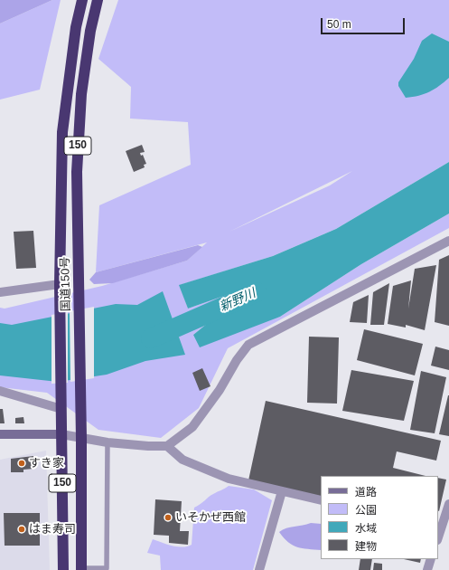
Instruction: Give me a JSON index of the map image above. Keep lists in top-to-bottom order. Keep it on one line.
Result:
{"streets":{"highway":["150","国道150号"]},"water":["新野川"],"places":["すき家","いそかぜ西館","はま寿司"],"legend":["道路","公園","水域","建物"],"scale_bar":"50 m"}
